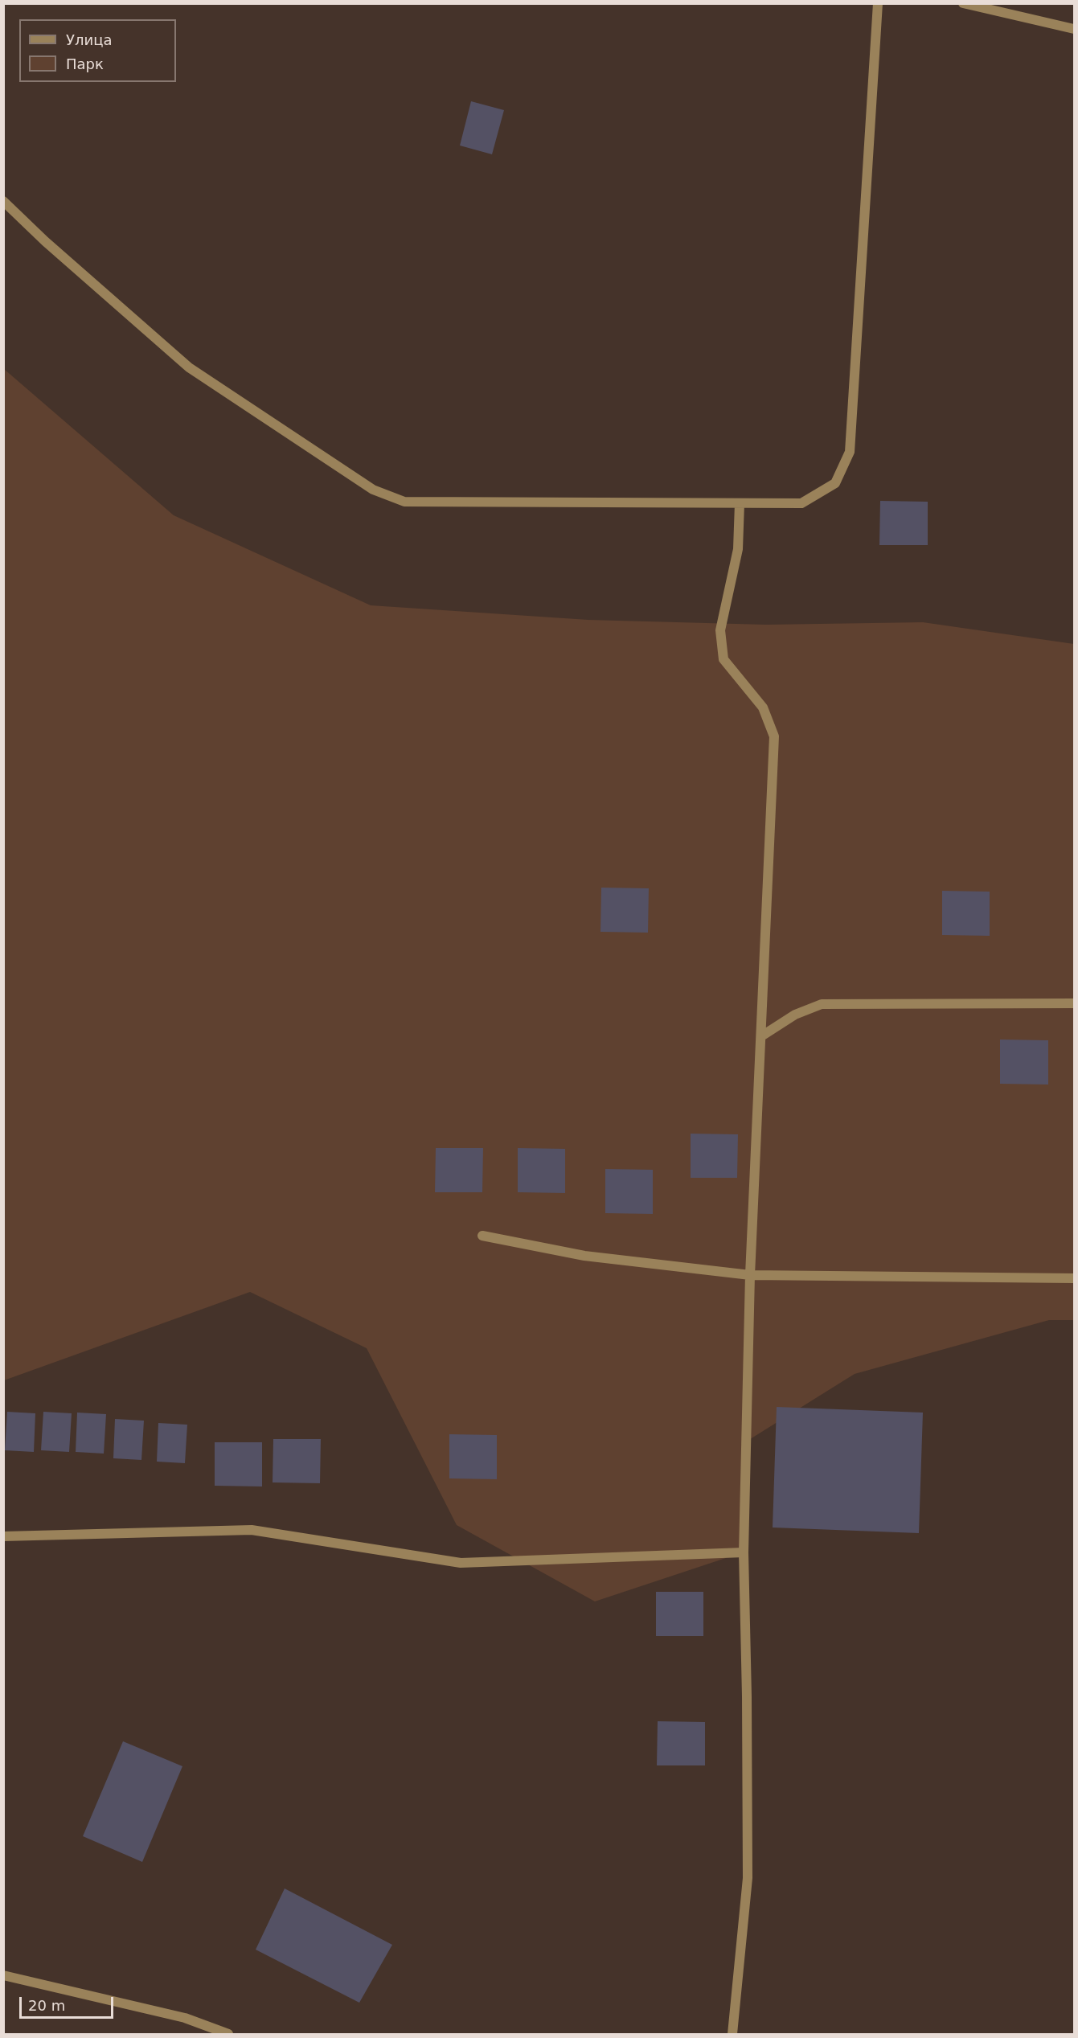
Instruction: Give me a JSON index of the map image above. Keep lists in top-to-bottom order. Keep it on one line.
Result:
{"legend":["Улица","Парк"],"scale_bar":"20 m"}
